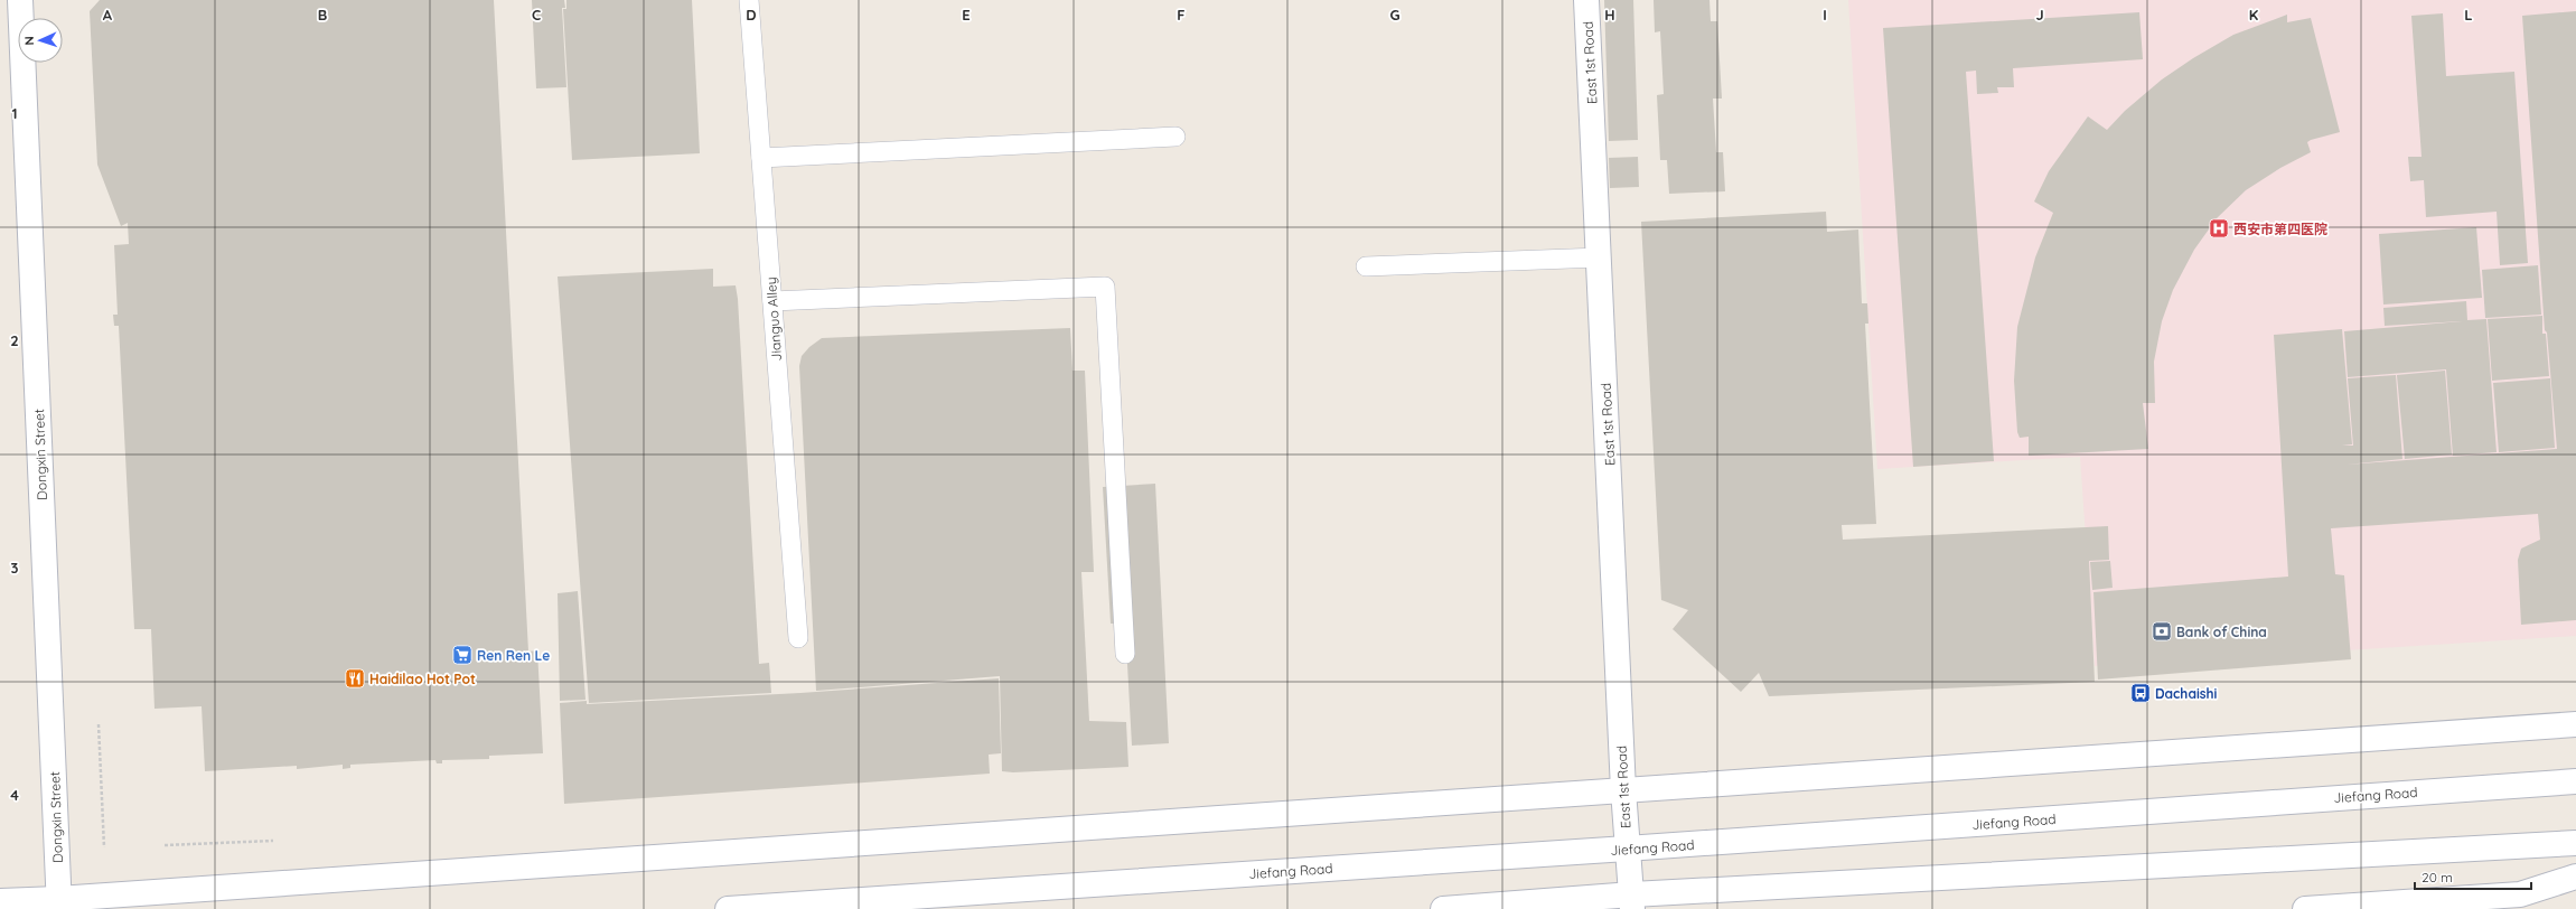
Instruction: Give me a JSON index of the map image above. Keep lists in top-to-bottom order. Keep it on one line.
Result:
{"streets":{"main road":["East 1st Road","Dongxin Street","Jiefang Road"],"lane":["Jianguo Alley"]},"crossings":[["East 1st Road","Jiefang Road"]],"places":{"hospital":["西安市第四医院"],"bank":["Bank of China"],"supermarket":["Ren Ren Le"],"restaurant":["Haidilao Hot Pot"],"bus stop":["Dachaishi"]},"scale_bar":"20 m","north":"left","grid":{"columns":["A","B","C","D","E","F","G","H","I","J","K","L"],"rows":["1","2","3","4"]}}
